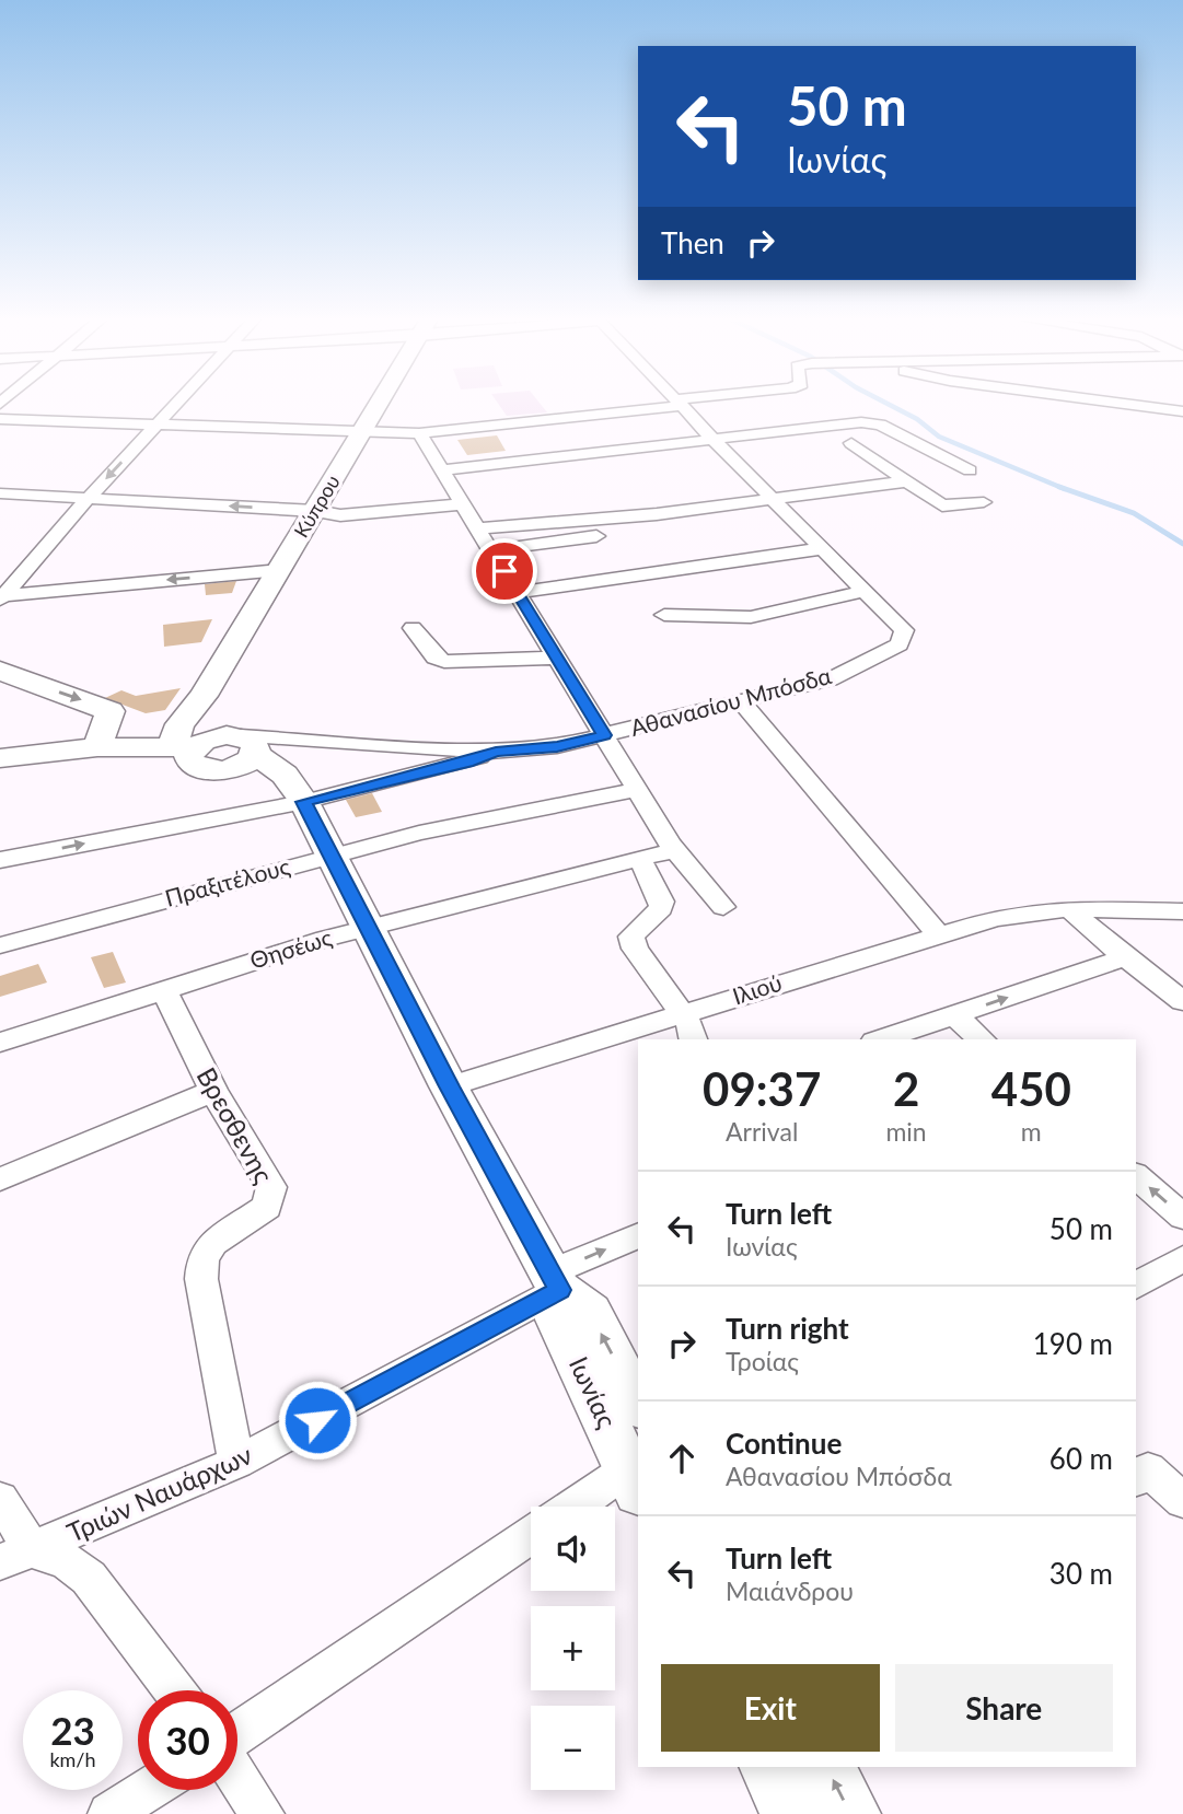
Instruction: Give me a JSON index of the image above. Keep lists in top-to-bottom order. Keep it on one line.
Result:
{"streets":{"street":["Κύπρου","Αθανασίου Μπόσδα","Πραξιτέλους","Θησέως","Ιλιού","Βρεσθενης","Ιωνίας","Τριών Ναυάρχων"]},"crossings":[["Κύπρου","Αθανασίου Μπόσδα"],["Κύπρου","Ιωνίας"],["Αθανασίου Μπόσδα","Ιωνίας"],["Πραξιτέλους","Ιωνίας"],["Θησέως","Βρεσθενης"],["Θησέως","Ιωνίας"],["Ιλιού","Ιωνίας"],["Βρεσθενης","Τριών Ναυάρχων"],["Ιωνίας","Τριών Ναυάρχων"]],"page":{"turn":["50 m","Ιωνίας"],"then":"Then","eta":["09:37","Arrival","2","min","450","m"],"list":[{"name":"Turn left","note":"Ιωνίας","value":"50 m"},{"name":"Turn right","note":"Τροίας","value":"190 m"},{"name":"Continue","note":"Αθανασίου Μπόσδα","value":"60 m"},{"name":"Turn left","note":"Μαιάνδρου","value":"30 m"}],"map_buttons":["+","−"],"buttons":["Exit","Share"],"speed":"23 km/h","limit":"30"}}
